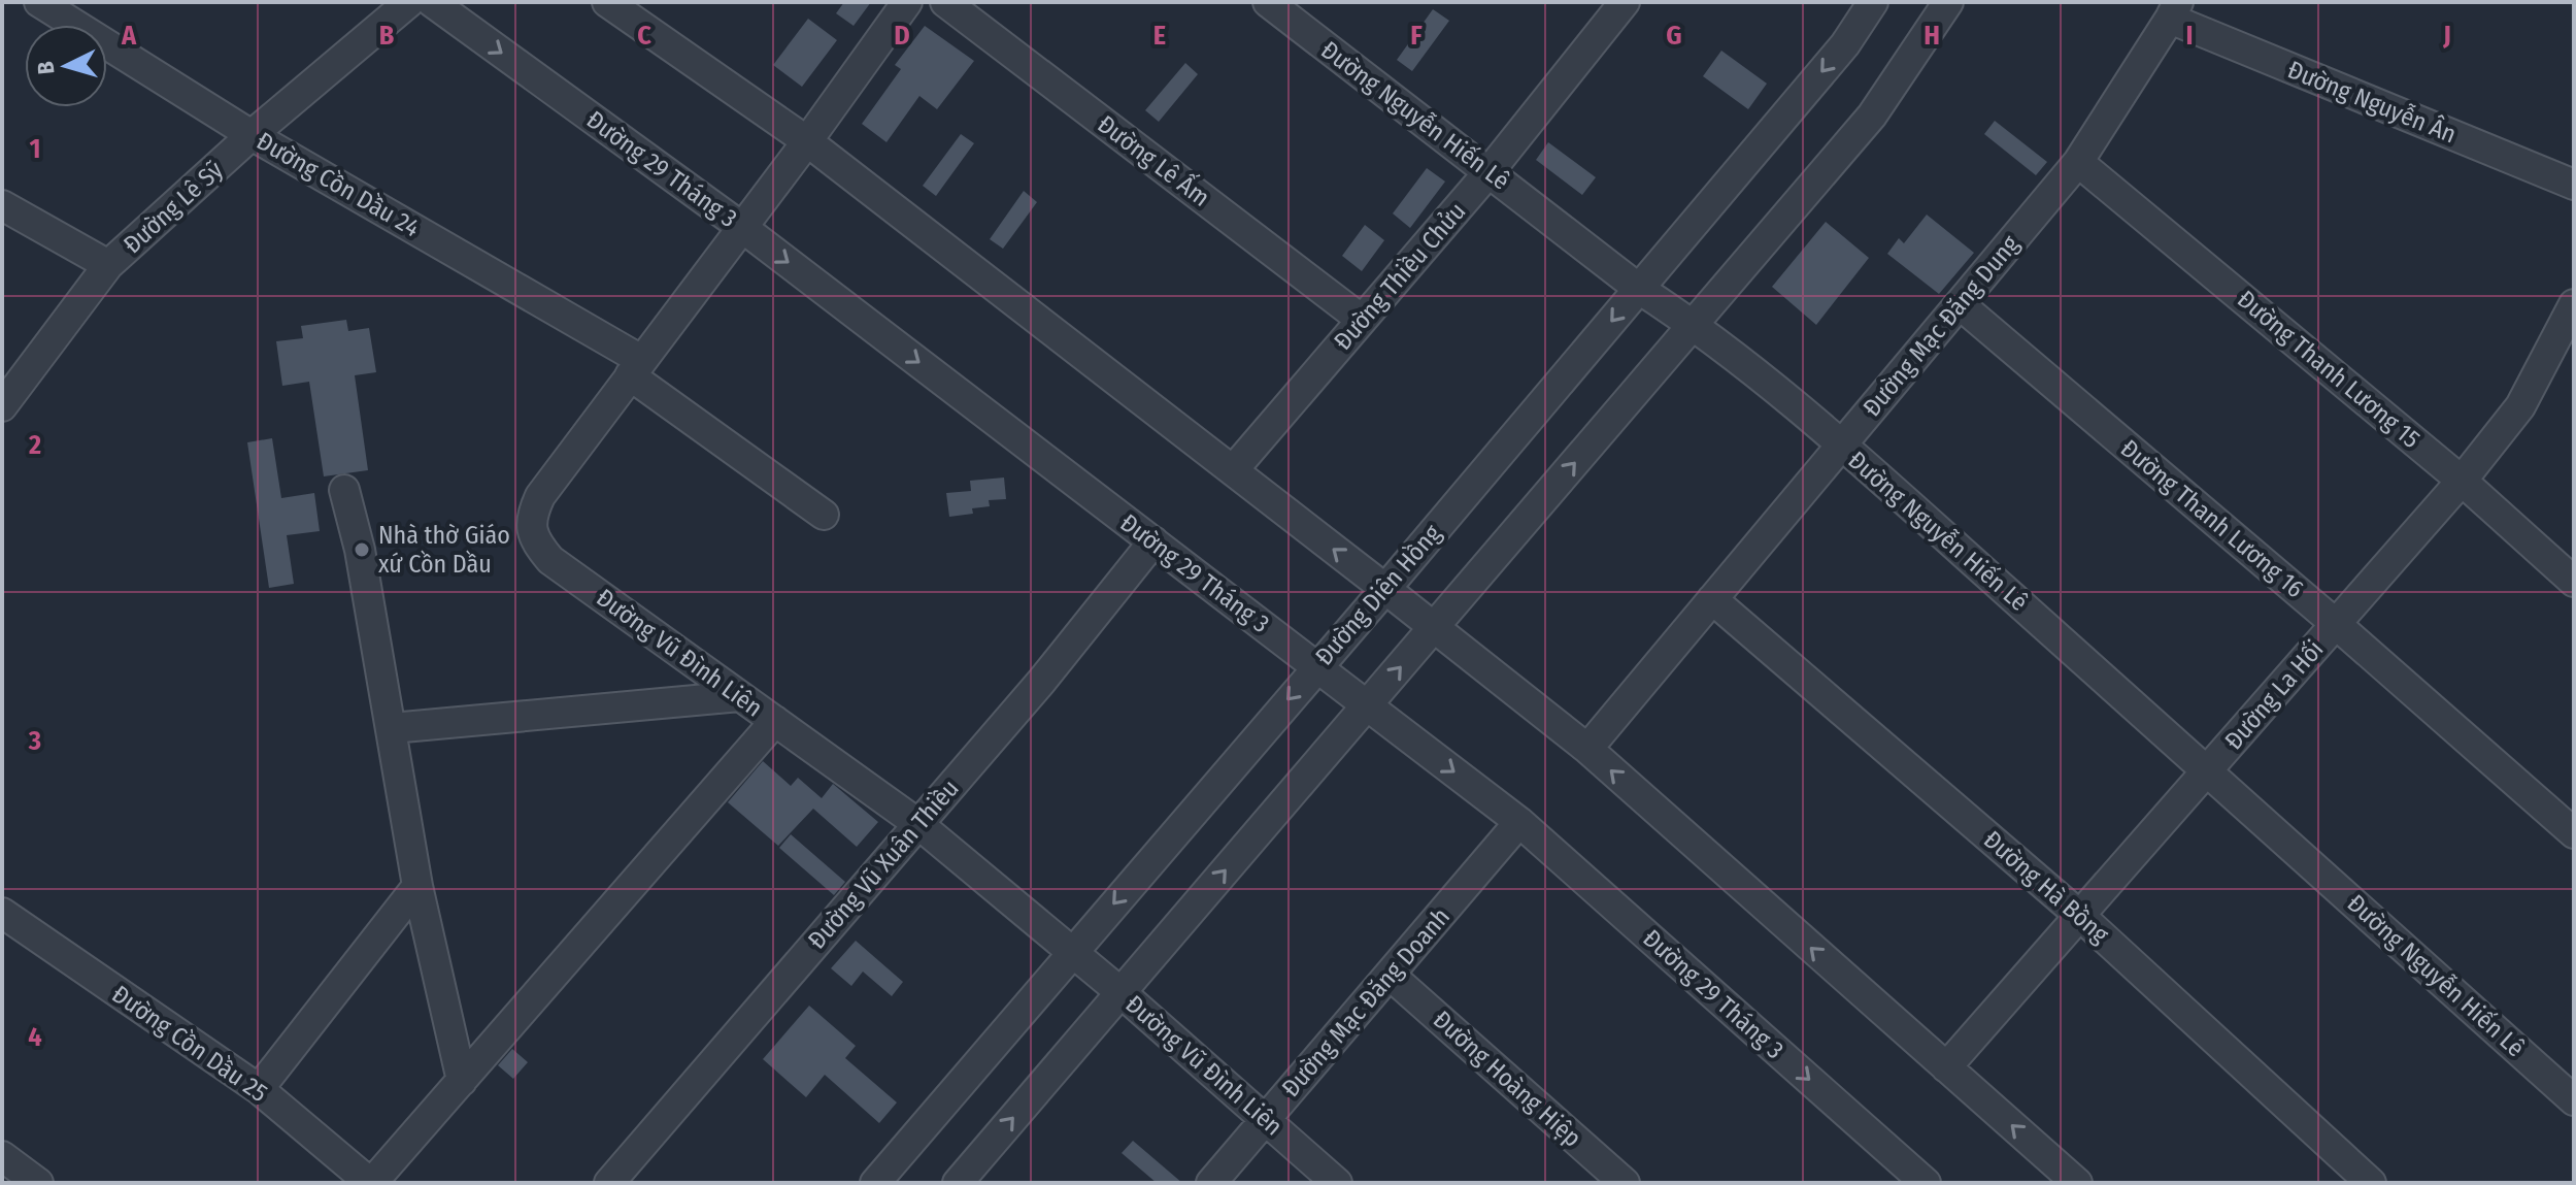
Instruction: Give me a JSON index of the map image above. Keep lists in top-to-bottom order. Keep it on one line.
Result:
{"streets":{"street":["Đường Nguyễn Ân","Đường Nguyễn Hiến Lê","Đường Lê Ấm","Đường 29 Tháng 3","Đường Cồn Dầu 24","Đường Lê Sỹ","Đường Thiều Chửu","Đường Mạc Đăng Dung","Đường Thanh Lương 15","Đường Thanh Lương 16","Đường Diên Hồng","Đường Vũ Đình Liên","Đường La Hối","Đường Vũ Xuân Thiều","Đường Hà Bồng","Đường Mạc Đăng Doanh","Đường Cồn Dầu 25","Đường Hoàng Hiệp"]},"crossings":[["Đường Nguyễn Ân","Đường Mạc Đăng Dung"],["Đường Nguyễn Hiến Lê","Đường Thiều Chửu"],["Đường Nguyễn Hiến Lê","Đường Mạc Đăng Dung"],["Đường Nguyễn Hiến Lê","Đường Diên Hồng"],["Đường Nguyễn Hiến Lê","Đường La Hối"],["Đường Lê Ấm","Đường Thiều Chửu"],["Đường 29 Tháng 3","Đường Diên Hồng"],["Đường 29 Tháng 3","Đường Vũ Đình Liên"],["Đường 29 Tháng 3","Đường Vũ Xuân Thiều"],["Đường 29 Tháng 3","Đường Mạc Đăng Doanh"],["Đường Cồn Dầu 24","Đường Lê Sỹ"],["Đường Cồn Dầu 24","Đường Vũ Đình Liên"],["Đường Mạc Đăng Dung","Đường Thanh Lương 15"],["Đường Mạc Đăng Dung","Đường Thanh Lương 16"],["Đường Mạc Đăng Dung","Đường Hà Bồng"],["Đường Thanh Lương 15","Đường La Hối"],["Đường Thanh Lương 16","Đường La Hối"],["Đường Diên Hồng","Đường Vũ Đình Liên"],["Đường Vũ Đình Liên","Đường Vũ Xuân Thiều"],["Đường Vũ Đình Liên","Đường Mạc Đăng Doanh"],["Đường La Hối","Đường Hà Bồng"],["Đường Mạc Đăng Doanh","Đường Hoàng Hiệp"]],"places":["Nhà thờ Giáo xứ Cồn Dầu"],"north":"left","grid":{"columns":["A","B","C","D","E","F","G","H","I","J"],"rows":["1","2","3","4"]}}
